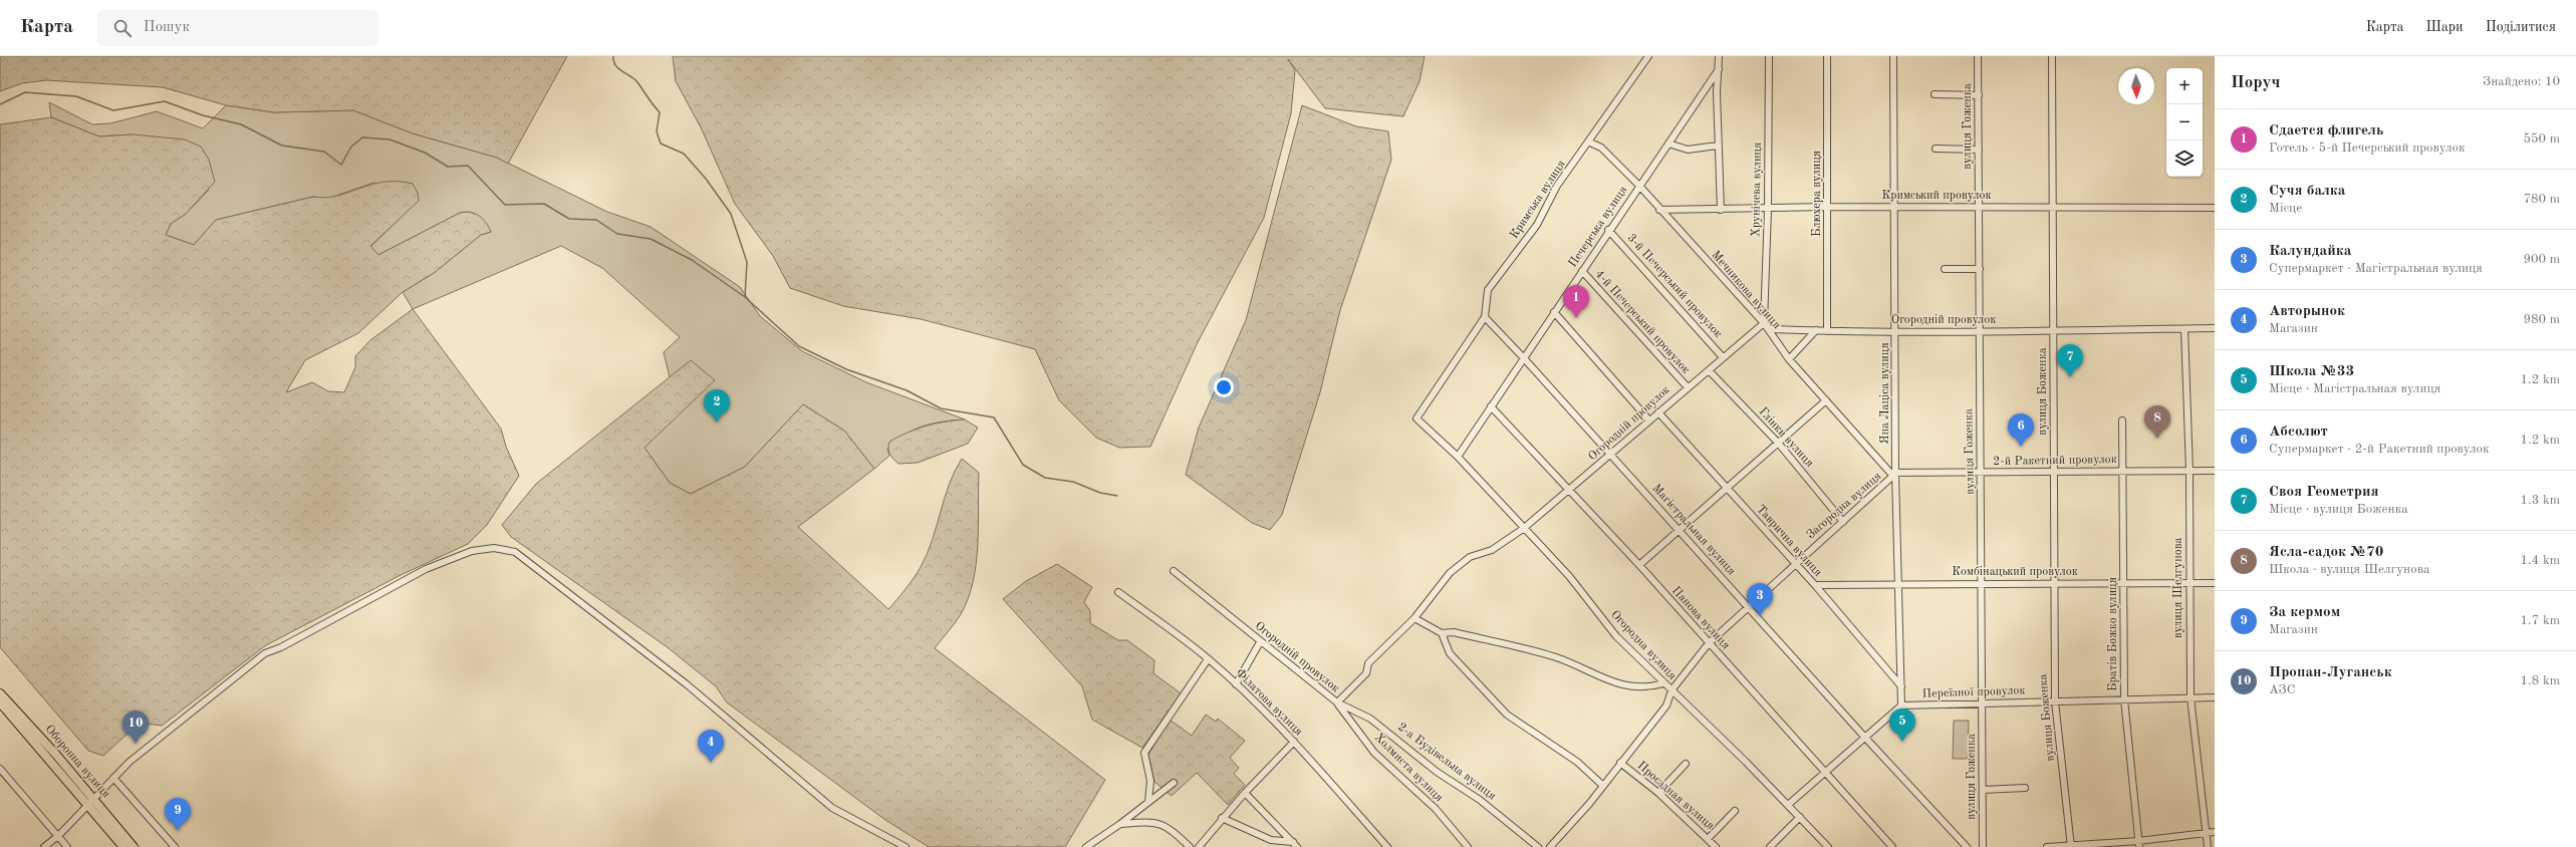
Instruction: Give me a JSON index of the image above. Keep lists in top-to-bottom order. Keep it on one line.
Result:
{"streets":{"main road":["Оборонна вулиця"],"street":["вулиця Гоженка","Хрунічева вулиця","Блюхера вулиця","Кримський провулок","Кримська вулиця","Печерська вулиця","3-й Печерський провулок","Мечникова вулиця","Огородній провулок","4-й Печерський провулок","вулиця Боженка","Яна Лаціса вулиця","Глінки вулиця","2-й Ракетний провулок","Загородна вулиця","Магістральная вулиця","Таврична вулиця","Комбінацький провулок","вулиця Шелгунова","Панова вулиця","Братів Божко вулиця","Огородна вулиця","Переїзної провулок","Філатова вулиця","2-а Будівельна вулиця","Холмиста вулиця","Проєздная вулиця"]},"crossings":[["вулиця Гоженка","Кримський провулок"],["вулиця Гоженка","Огородній провулок"],["вулиця Гоженка","2-й Ракетний провулок"],["вулиця Гоженка","Комбінацький провулок"],["вулиця Гоженка","Переїзної провулок"],["Хрунічева вулиця","Кримський провулок"],["Хрунічева вулиця","Мечникова вулиця"],["Хрунічева вулиця","Огородній провулок"],["Блюхера вулиця","Кримський провулок"],["Блюхера вулиця","Огородній провулок"],["Кримський провулок","Мечникова вулиця"],["Кримський провулок","вулиця Боженка"],["Кримський провулок","Яна Лаціса вулиця"],["Кримська вулиця","Мечникова вулиця"],["Кримська вулиця","Магістральная вулиця"],["Кримська вулиця","Огородна вулиця"],["Печерська вулиця","3-й Печерський провулок"],["Печерська вулиця","Мечникова вулиця"],["Печерська вулиця","4-й Печерський провулок"],["Печерська вулиця","Магістральная вулиця"],["Печерська вулиця","Панова вулиця"],["Печерська вулиця","Огородна вулиця"],["3-й Печерський провулок","Огородній провулок"],["Мечникова вулиця","Огородній провулок"],["Мечникова вулиця","Яна Лаціса вулиця"],["Мечникова вулиця","2-й Ракетний провулок"],["Мечникова вулиця","Загородна вулиця"],["Огородній провулок","4-й Печерський провулок"],["Огородній провулок","вулиця Боженка"],["Огородній провулок","Яна Лаціса вулиця"],["Огородній провулок","Глінки вулиця"],["Огородній провулок","Магістральная вулиця"],["Огородній провулок","Таврична вулиця"],["Огородній провулок","вулиця Шелгунова"],["Огородній провулок","Панова вулиця"],["Огородній провулок","Огородна вулиця"],["Огородній провулок","2-а Будівельна вулиця"],["Огородній провулок","Холмиста вулиця"],["вулиця Боженка","2-й Ракетний провулок"],["вулиця Боженка","Комбінацький провулок"],["вулиця Боженка","Переїзної провулок"],["Яна Лаціса вулиця","2-й Ракетний провулок"],["Яна Лаціса вулиця","Загородна вулиця"],["Яна Лаціса вулиця","Таврична вулиця"],["Яна Лаціса вулиця","Комбінацький провулок"],["Яна Лаціса вулиця","Переїзної провулок"],["Глінки вулиця","Загородна вулиця"],["2-й Ракетний провулок","Загородна вулиця"],["2-й Ракетний провулок","вулиця Шелгунова"],["2-й Ракетний провулок","Братів Божко вулиця"],["Загородна вулиця","Магістральная вулиця"],["Загородна вулиця","Таврична вулиця"],["Загородна вулиця","Панова вулиця"],["Загородна вулиця","Огородна вулиця"],["Загородна вулиця","Проєздная вулиця"],["Таврична вулиця","Комбінацький провулок"],["Комбінацький провулок","вулиця Шелгунова"],["Комбінацький провулок","Братів Божко вулиця"],["вулиця Шелгунова","Переїзної провулок"],["Братів Божко вулиця","Переїзної провулок"],["2-а Будівельна вулиця","Холмиста вулиця"]],"north":"bottom","page":{"header":"Карта","search":"Пошук","nav":["Карта","Шари","Поділитися"],"heading":["Поруч","Знайдено: 10"],"map_buttons":["+","−"],"list":[{"mark":"1","name":"Сдается флигель","note":"Готель · 5-й Печерський провулок","value":"550 m"},{"mark":"2","name":"Сучя балка","note":"Місце","value":"780 m"},{"mark":"3","name":"Калундайка","note":"Супермаркет · Магістральная вулиця","value":"900 m"},{"mark":"4","name":"Авторынок","note":"Магазин","value":"980 m"},{"mark":"5","name":"Школа №33","note":"Місце · Магістральная вулиця","value":"1.2 km"},{"mark":"6","name":"Абсолют","note":"Супермаркет · 2-й Ракетний провулок","value":"1.2 km"},{"mark":"7","name":"Своя Геометрия","note":"Місце · вулиця Боженка","value":"1.3 km"},{"mark":"8","name":"Ясла-садок №70","note":"Школа · вулиця Шелгунова","value":"1.4 km"},{"mark":"9","name":"За кермом","note":"Магазин","value":"1.7 km"},{"mark":"10","name":"Пропан-Луганськ","note":"АЗС","value":"1.8 km"}],"pins":["1","7","2","8","6","3","5","10","4","9"]}}
